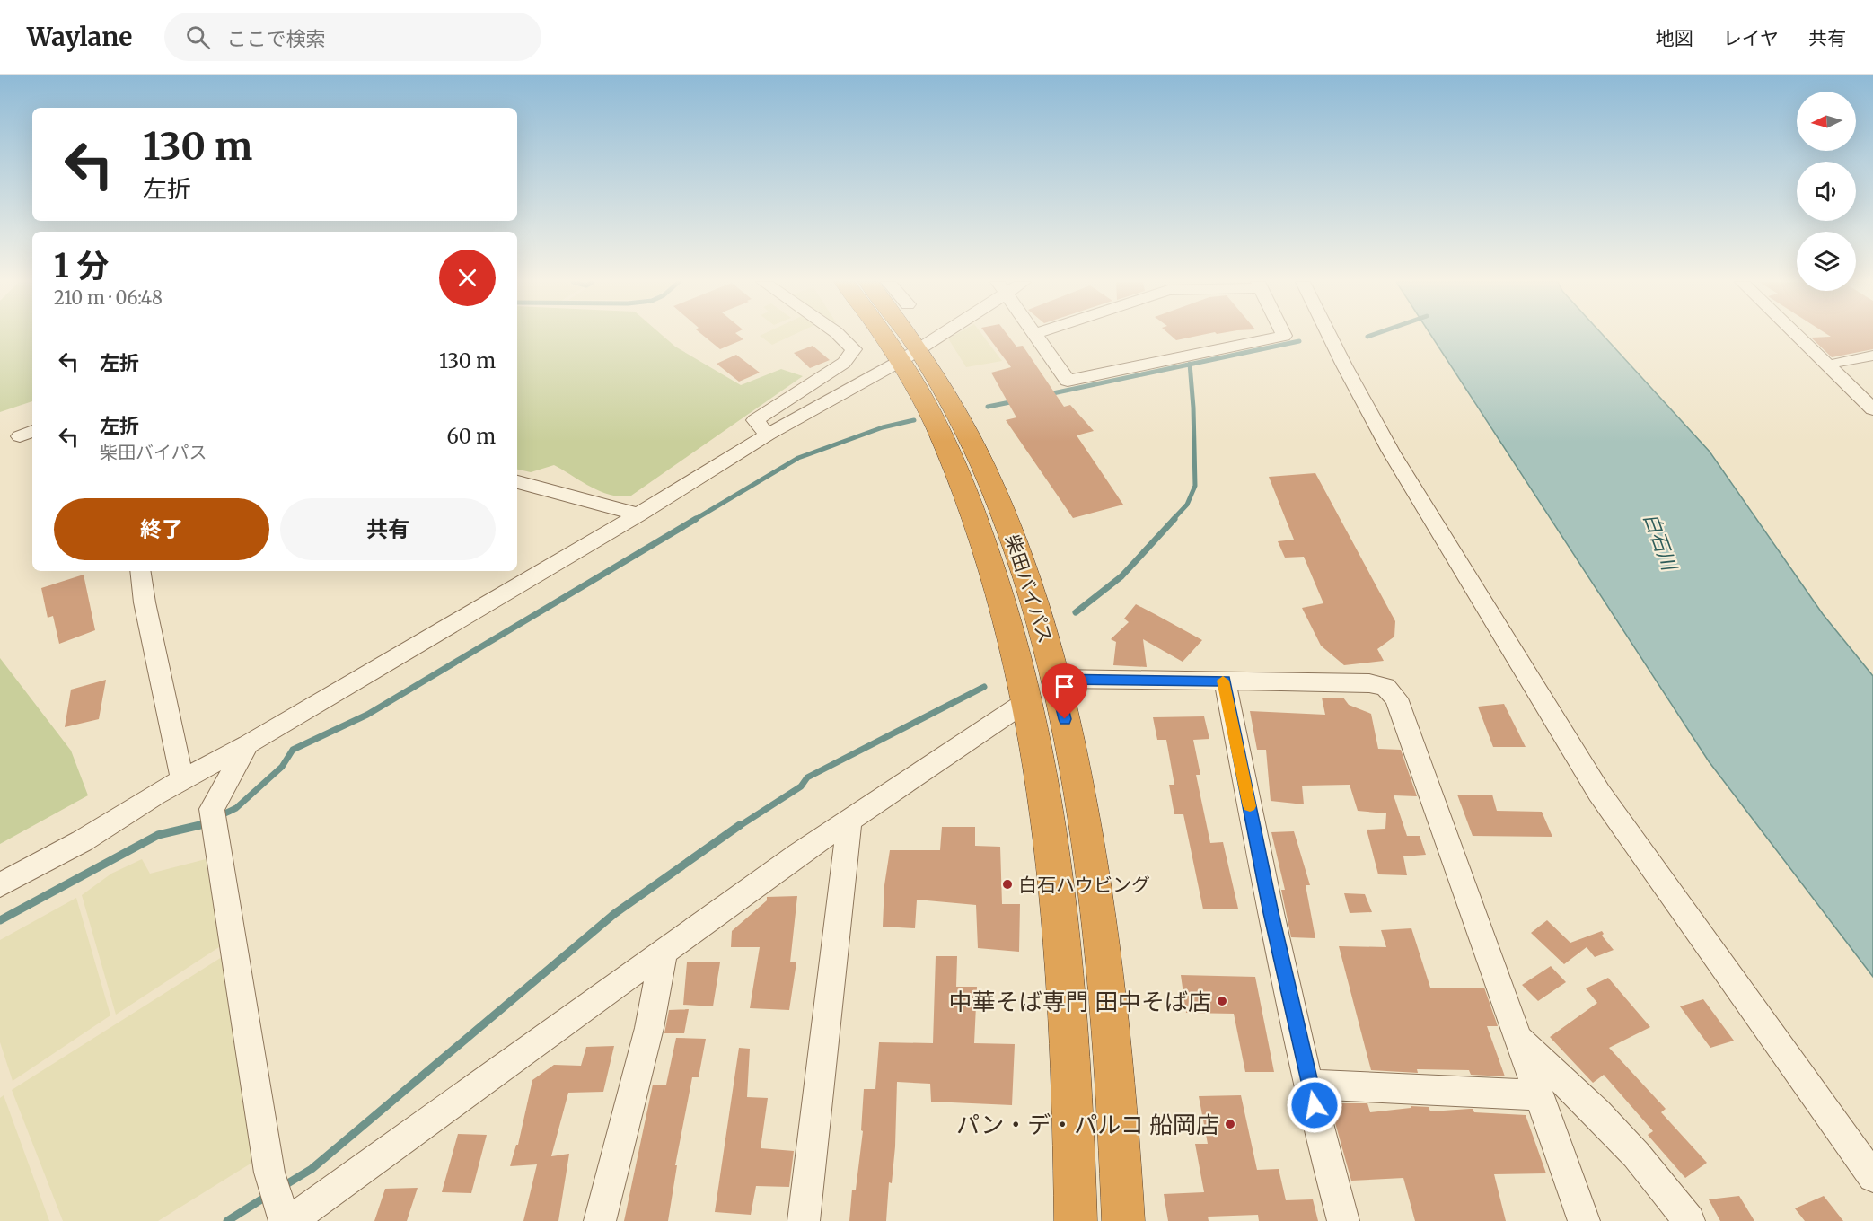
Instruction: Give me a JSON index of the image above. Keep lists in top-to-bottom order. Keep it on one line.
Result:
{"streets":{"highway":["柴田バイパス"]},"water":["白石川"],"places":["白石ハウビング","中華そば専門 田中そば店","パン・デ・パルコ 船岡店"],"north":"left","page":{"header":"Waylane","search":"ここで検索","nav":["地図","レイヤ","共有"],"turn":["130 m","左折"],"heading":["1 分","210 m · 06:48"],"list":[{"name":"左折","value":"130 m"},{"name":"左折","note":"柴田バイパス","value":"60 m"}],"buttons":["終了","共有"]}}
